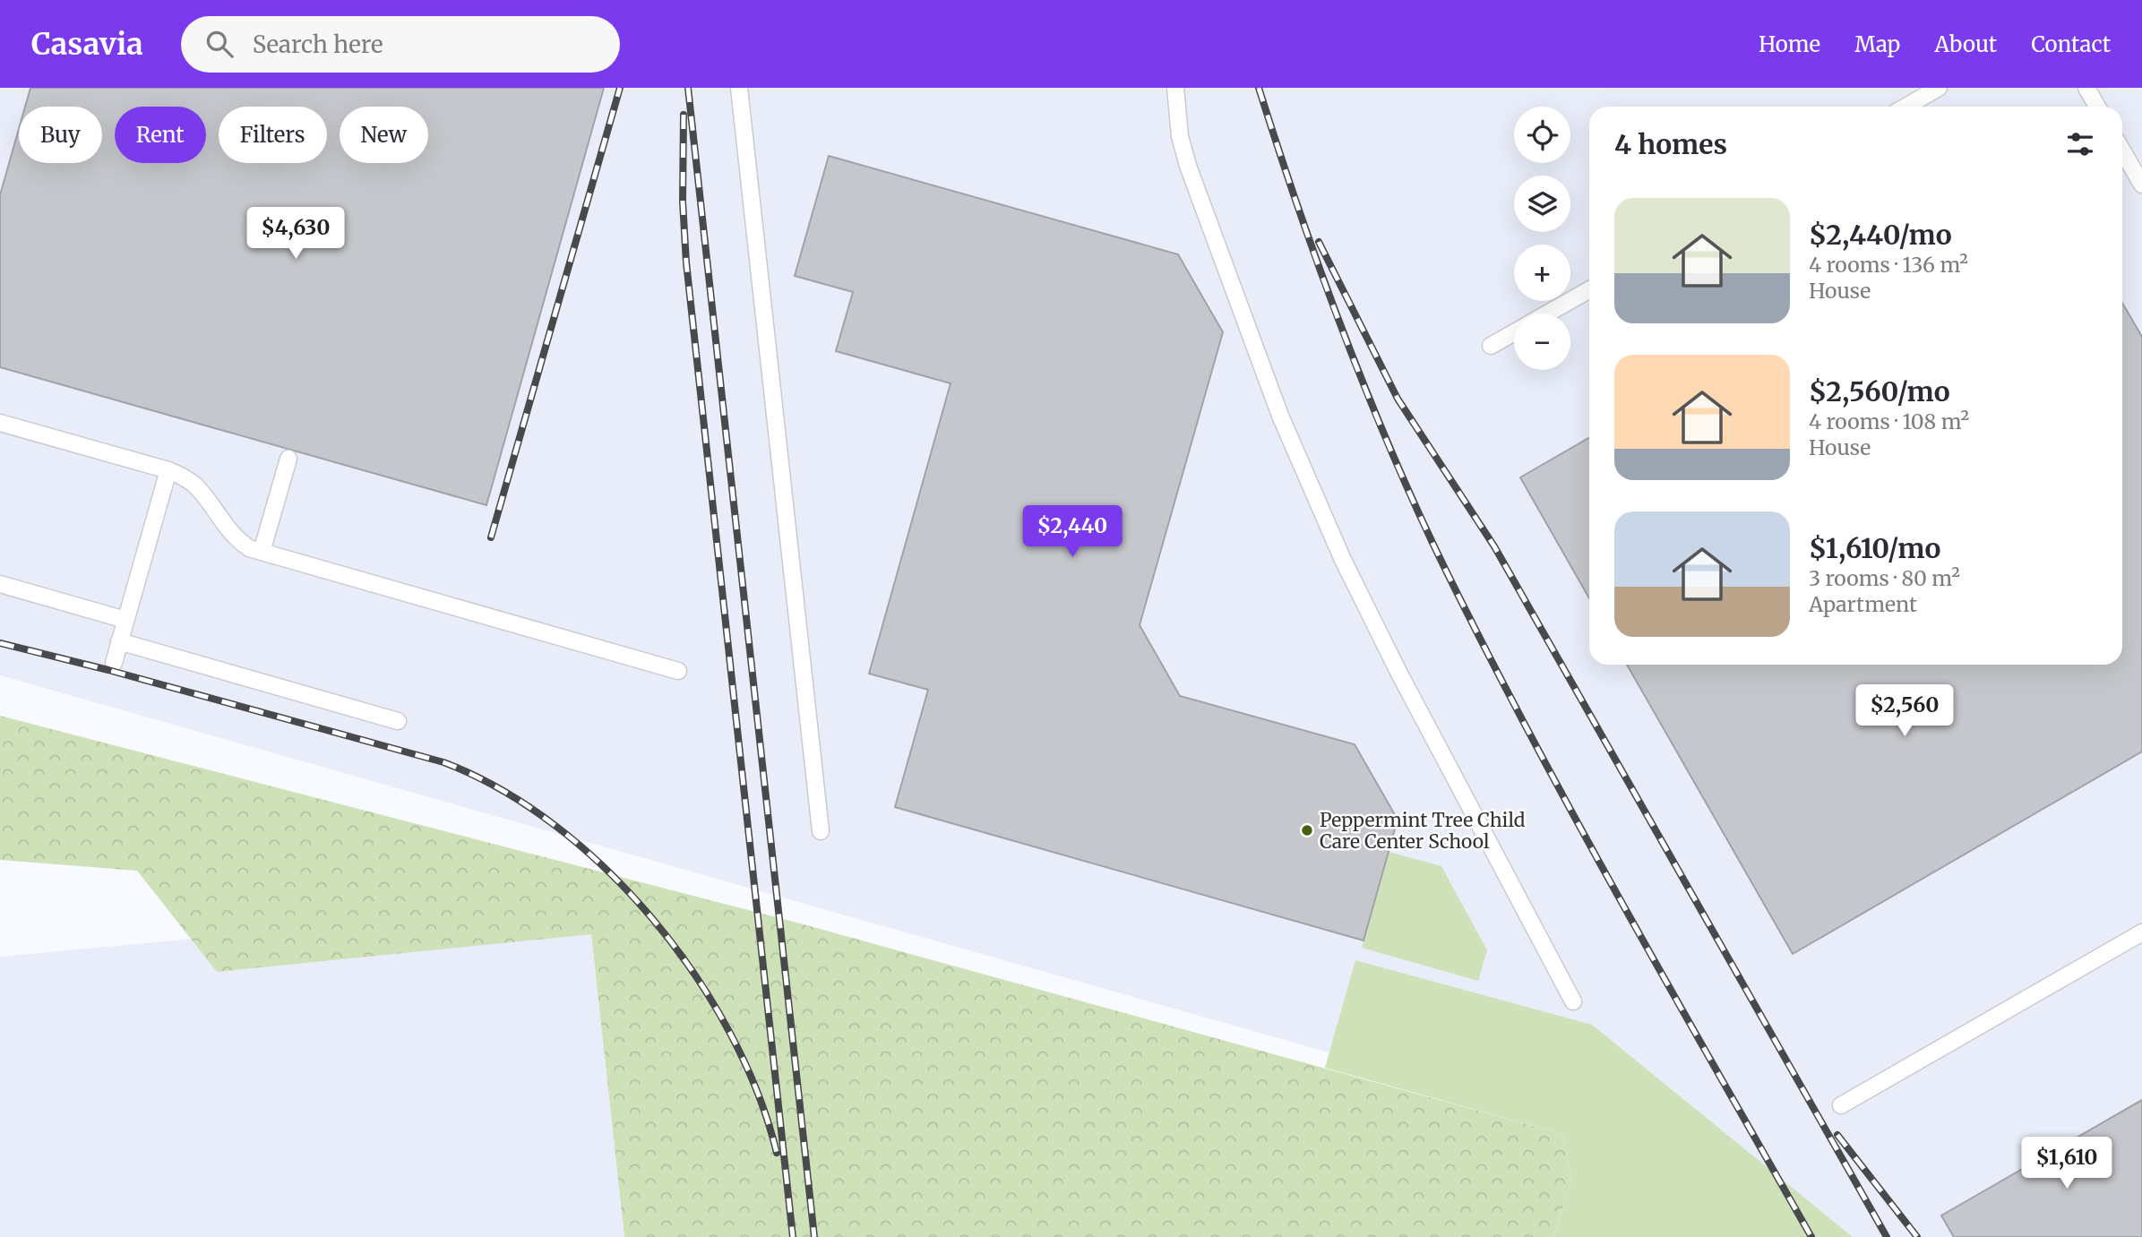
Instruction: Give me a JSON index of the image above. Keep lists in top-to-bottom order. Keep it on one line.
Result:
{"places":["Peppermint Tree Child Care Center School"],"page":{"header":"Casavia","search":"Search here","nav":["Home","Map","About","Contact"],"map_buttons":["+","−"],"chip":["Buy","Rent","Filters","New"],"heading":"4 homes","list":[{"name":"$2,440/mo","note":"4 rooms · 136 m² · House"},{"name":"$2,560/mo","note":"4 rooms · 108 m² · House"},{"name":"$1,610/mo","note":"3 rooms · 80 m² · Apartment"}],"price":["$4,630","$2,440","$2,560","$1,610"]}}
